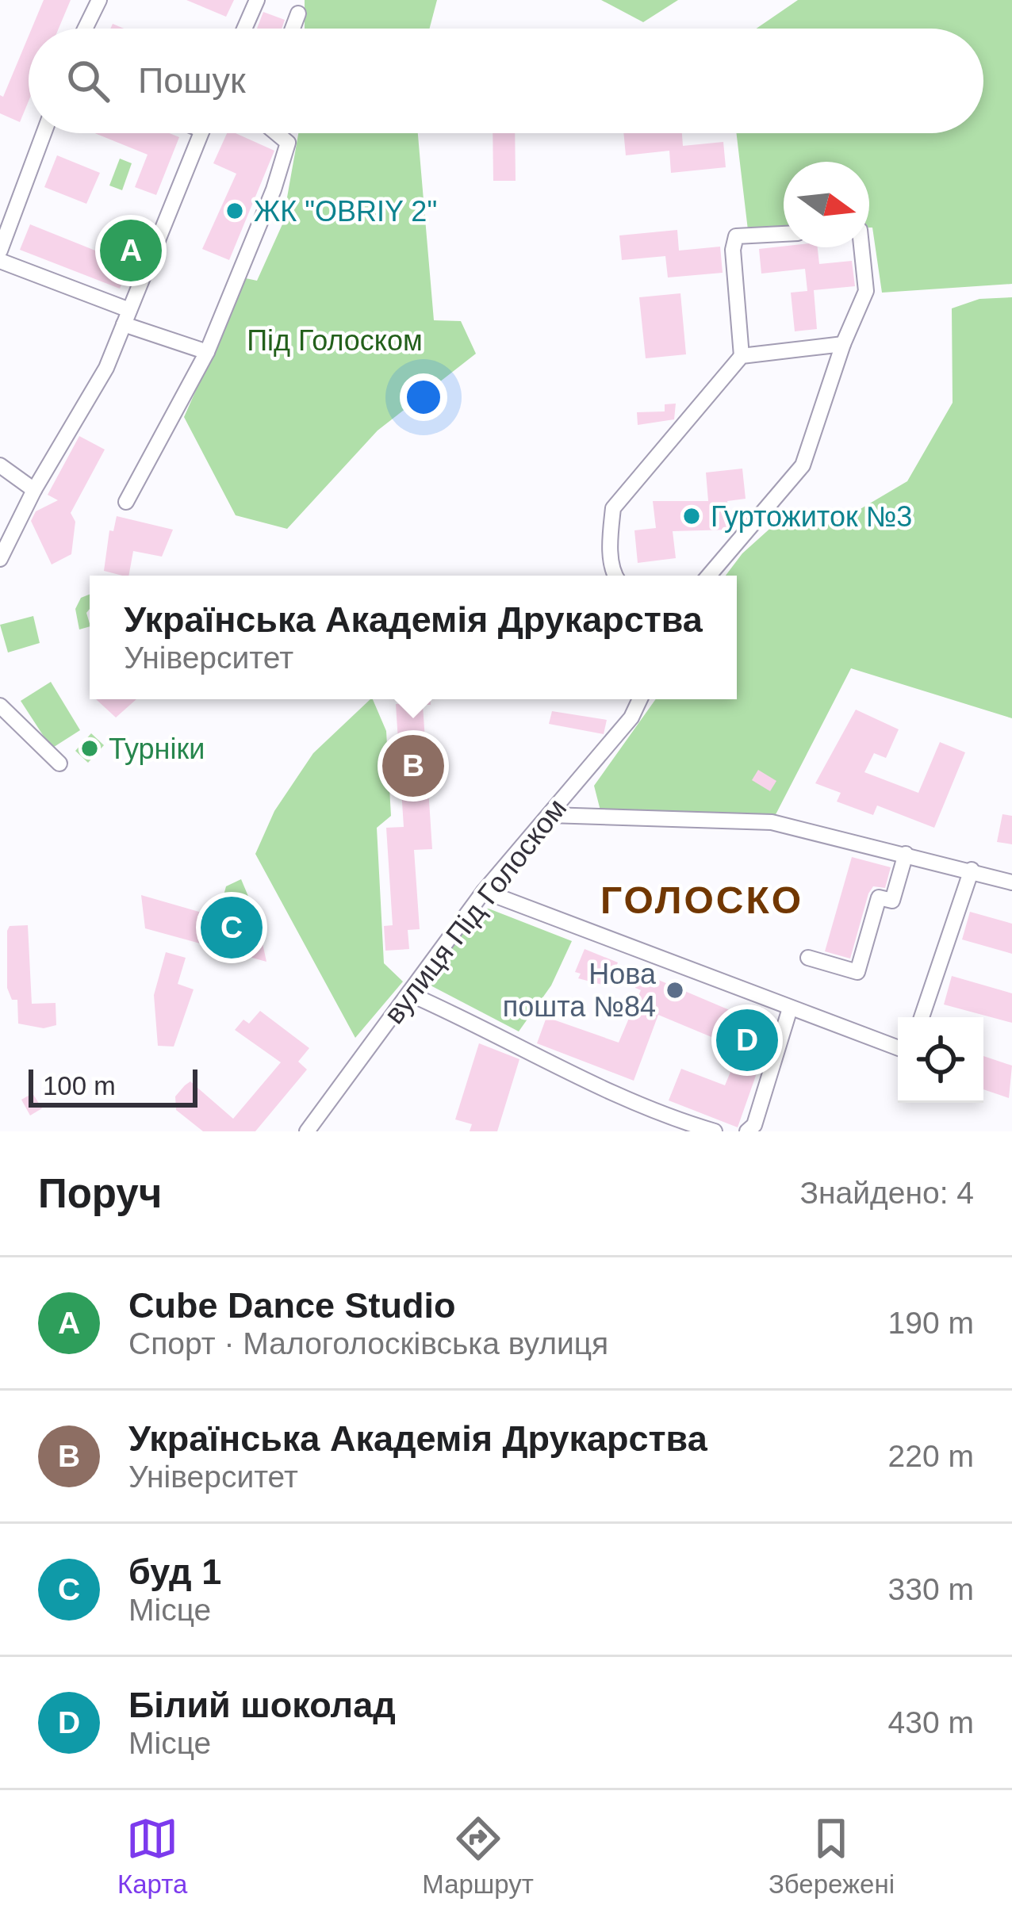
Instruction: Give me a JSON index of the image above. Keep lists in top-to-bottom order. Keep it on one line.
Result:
{"streets":{"street":["вулиця Під Голоском"]},"districts":["ГОЛОСКО"],"parks":["Під Голоском"],"places":["ЖК \"OBRIY 2\"","Гуртожиток №3","Турніки","Нова пошта №84"],"scale_bar":"100 m","north":"right","page":{"search":"Пошук","pins":["A","B","C","D"],"popup":["Українська Академія Друкарства","Університет"],"scale":"100 m","heading":["Поруч","Знайдено: 4"],"list":[{"mark":"A","name":"Cube Dance Studio","note":"Спорт · Малоголосківська вулиця","value":"190 m"},{"mark":"B","name":"Українська Академія Друкарства","note":"Університет","value":"220 m"},{"mark":"C","name":"буд 1","note":"Місце","value":"330 m"},{"mark":"D","name":"Білий шоколад","note":"Місце","value":"430 m"}],"nav":["Карта","Маршрут","Збережені"]}}
